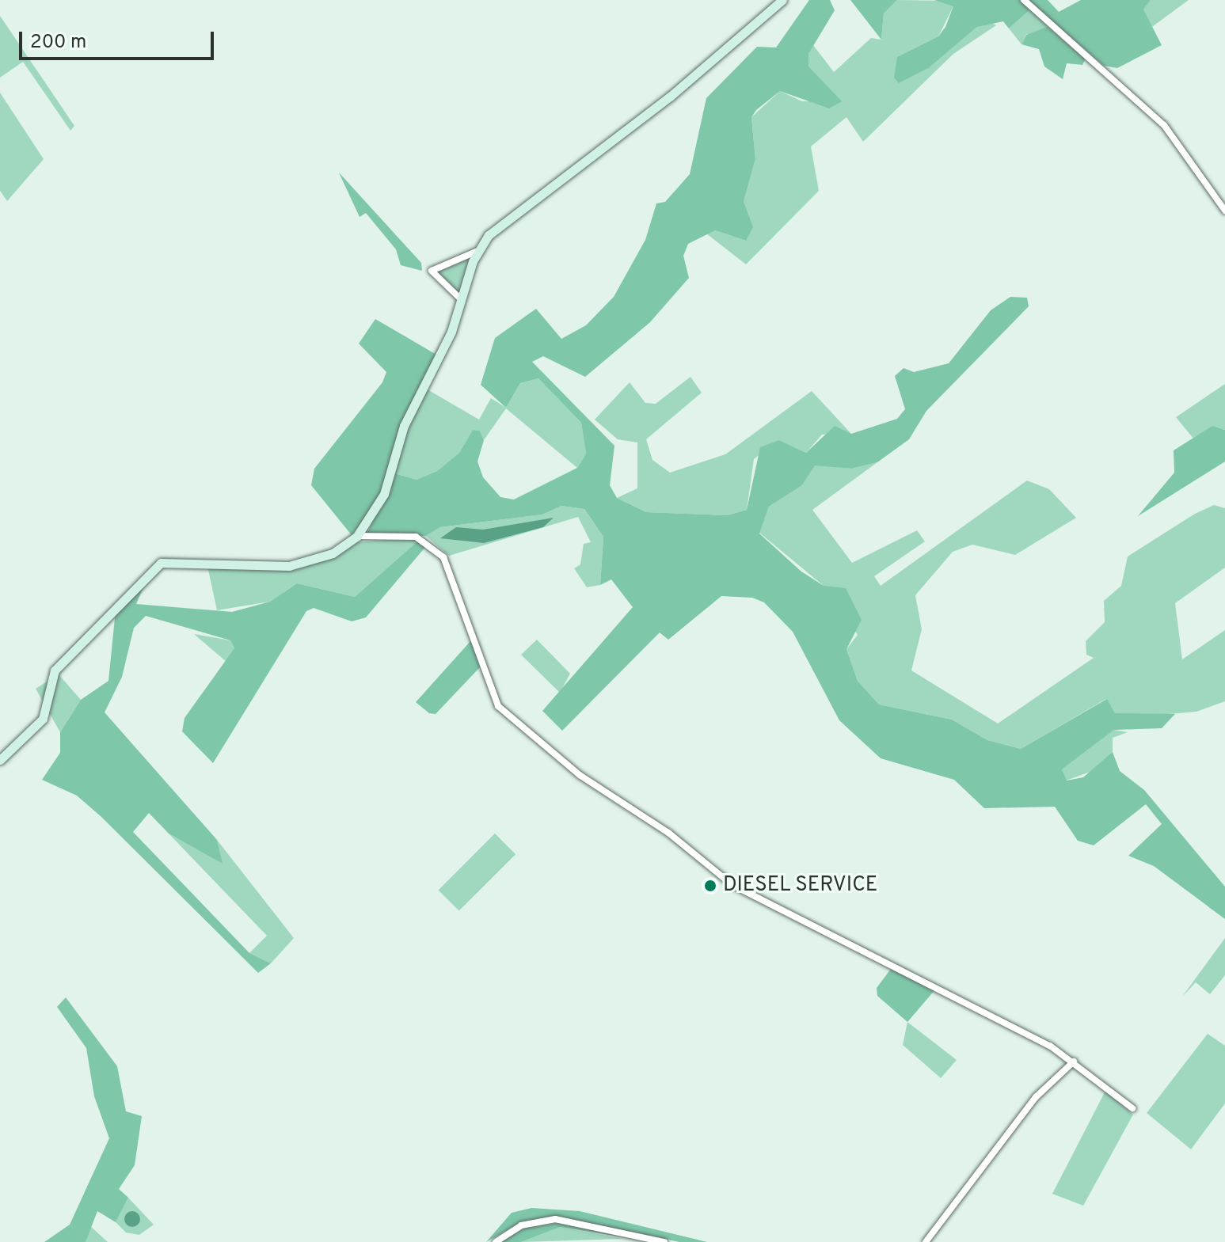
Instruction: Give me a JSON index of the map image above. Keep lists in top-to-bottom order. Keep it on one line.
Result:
{"places":["DIESEL SERVICE"],"scale_bar":"200 m"}
